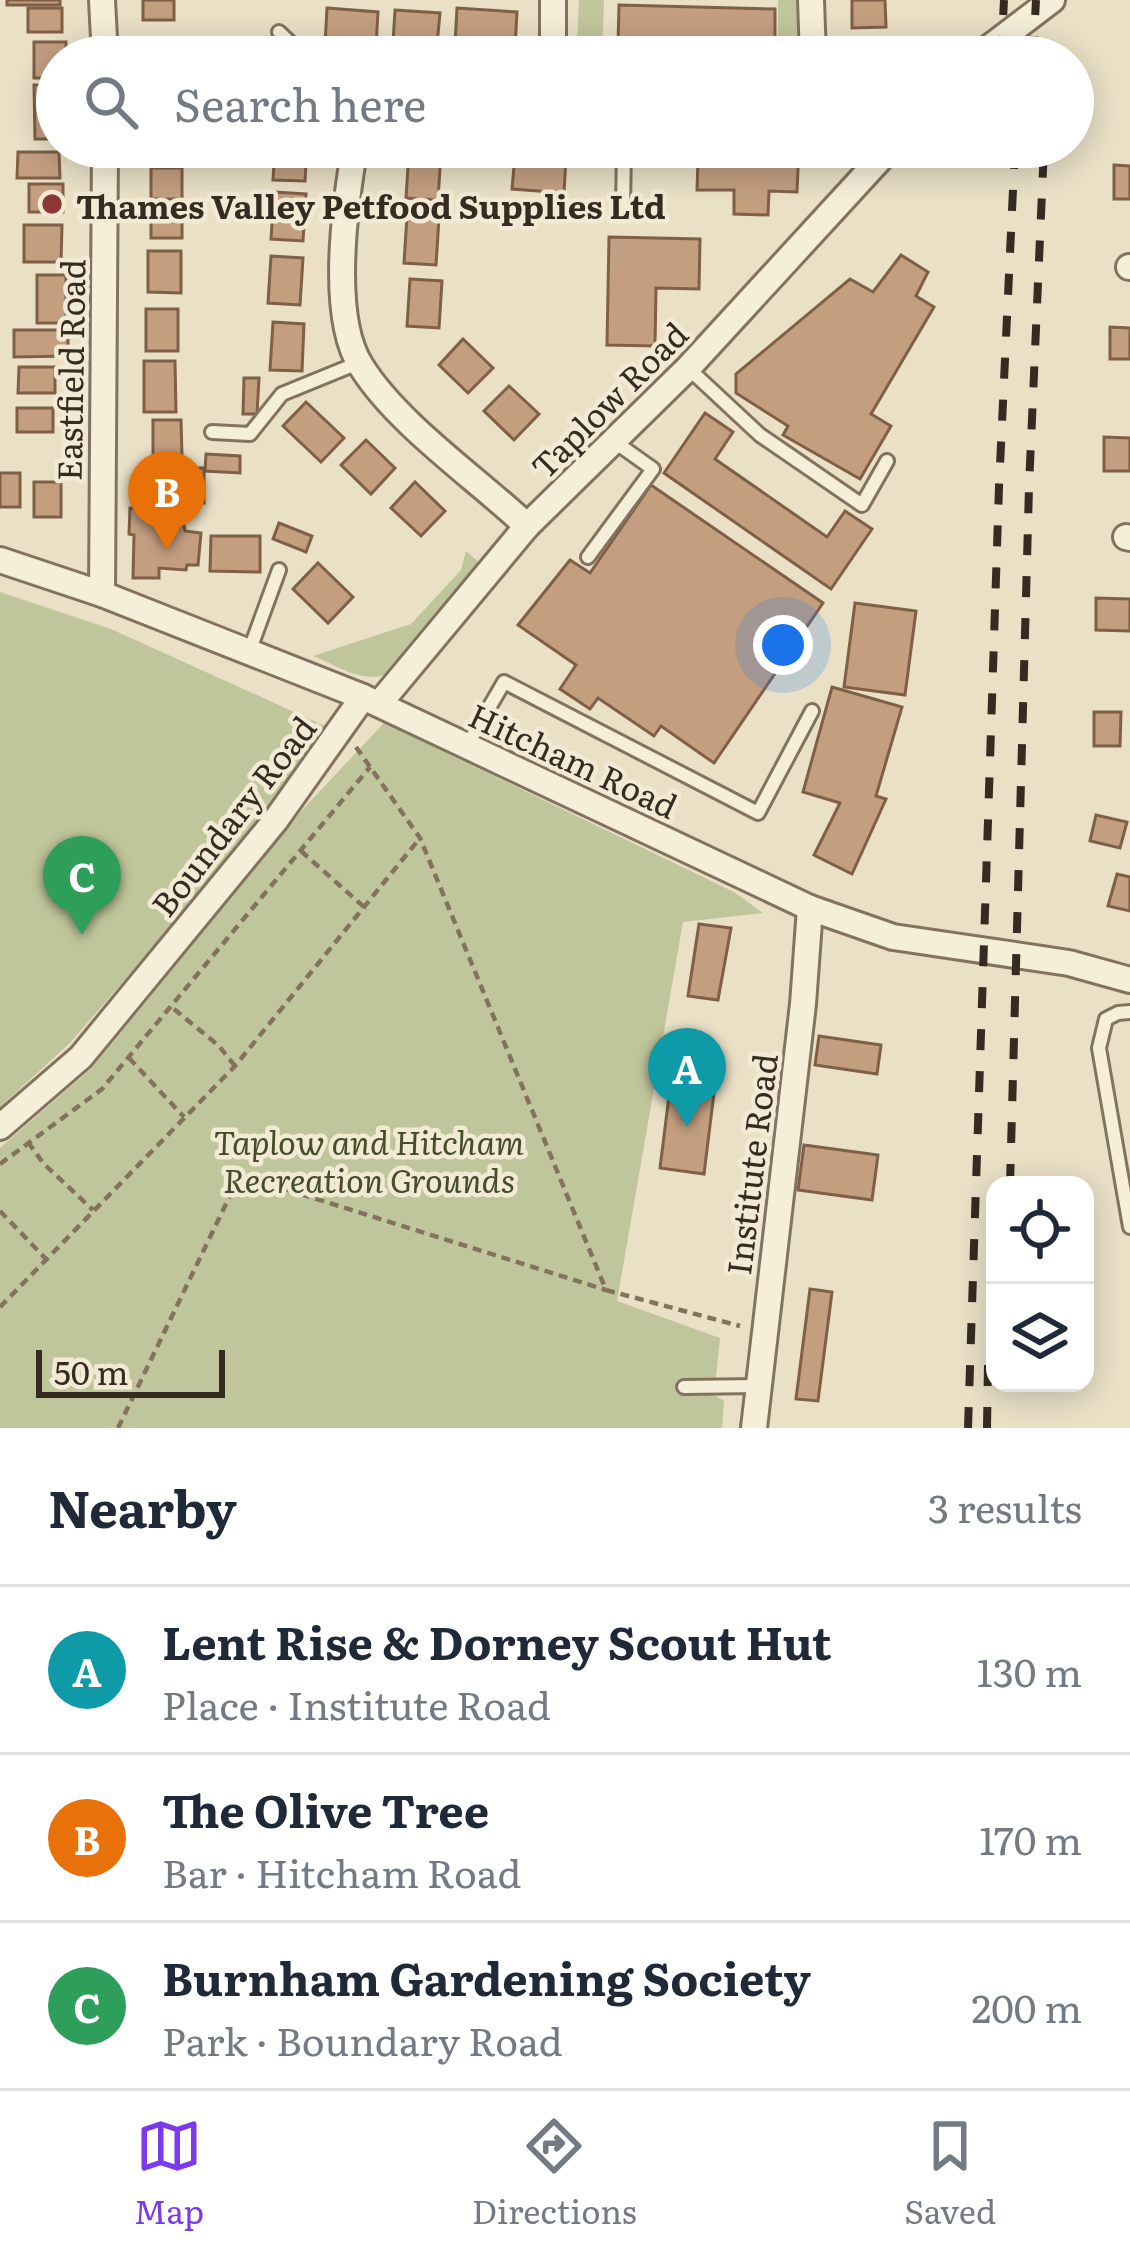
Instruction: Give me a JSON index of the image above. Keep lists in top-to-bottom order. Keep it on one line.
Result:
{"streets":{"street":["Eastfield Road","Taplow Road","Hitcham Road","Boundary Road","Institute Road"]},"crossings":[["Eastfield Road","Hitcham Road"],["Taplow Road","Hitcham Road"],["Taplow Road","Boundary Road"],["Hitcham Road","Boundary Road"],["Hitcham Road","Institute Road"]],"parks":["Taplow and Hitcham Recreation Grounds"],"places":["Thames Valley Petfood Supplies Ltd"],"scale_bar":"50 m","page":{"search":"Search here","pins":["B","C","A"],"scale":"50 m","heading":["Nearby","3 results"],"list":[{"mark":"A","name":"Lent Rise & Dorney Scout Hut","note":"Place · Institute Road","value":"130 m"},{"mark":"B","name":"The Olive Tree","note":"Bar · Hitcham Road","value":"170 m"},{"mark":"C","name":"Burnham Gardening Society","note":"Park · Boundary Road","value":"200 m"}],"nav":["Map","Directions","Saved"]}}
